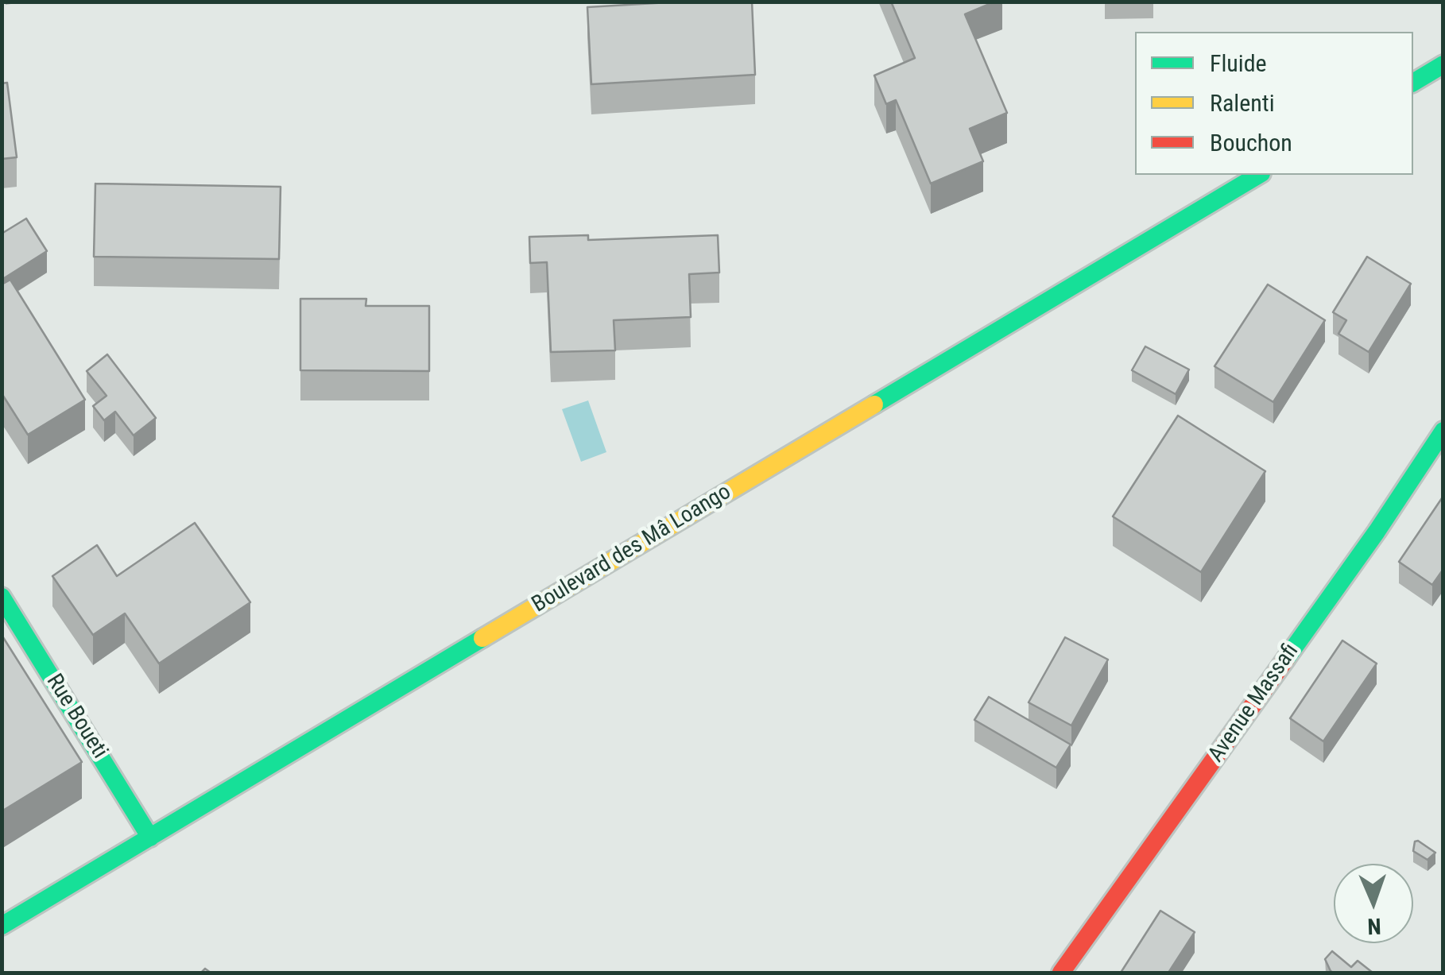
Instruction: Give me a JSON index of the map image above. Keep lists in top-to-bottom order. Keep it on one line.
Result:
{"streets":{"street":["Boulevard des Mâ Loango","Avenue Massafi","Rue Boueti"]},"crossings":[["Boulevard des Mâ Loango","Rue Boueti"]],"legend":["Fluide","Ralenti","Bouchon"],"north":"bottom"}
